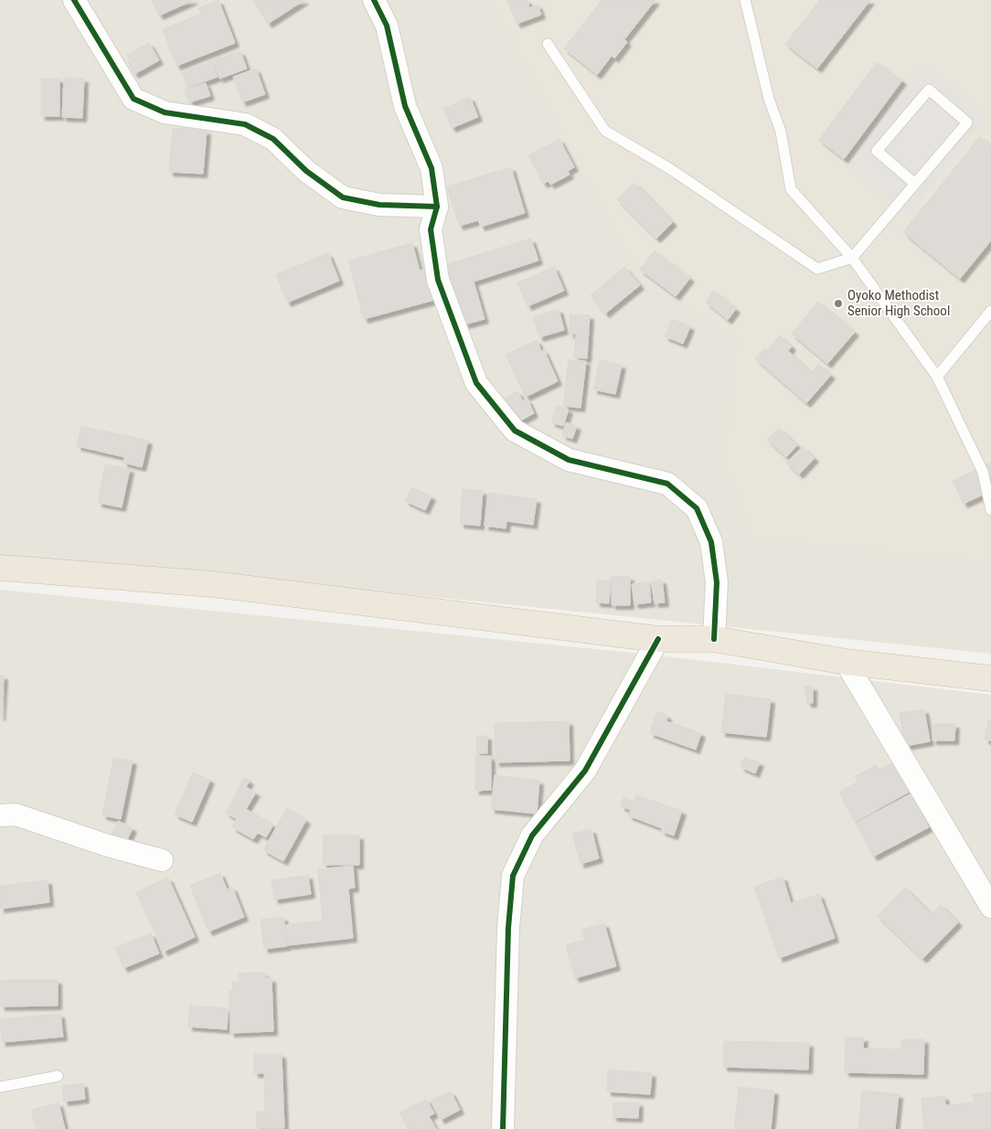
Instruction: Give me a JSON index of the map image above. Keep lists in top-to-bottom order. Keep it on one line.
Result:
{"places":["Oyoko Methodist Senior High School"]}
